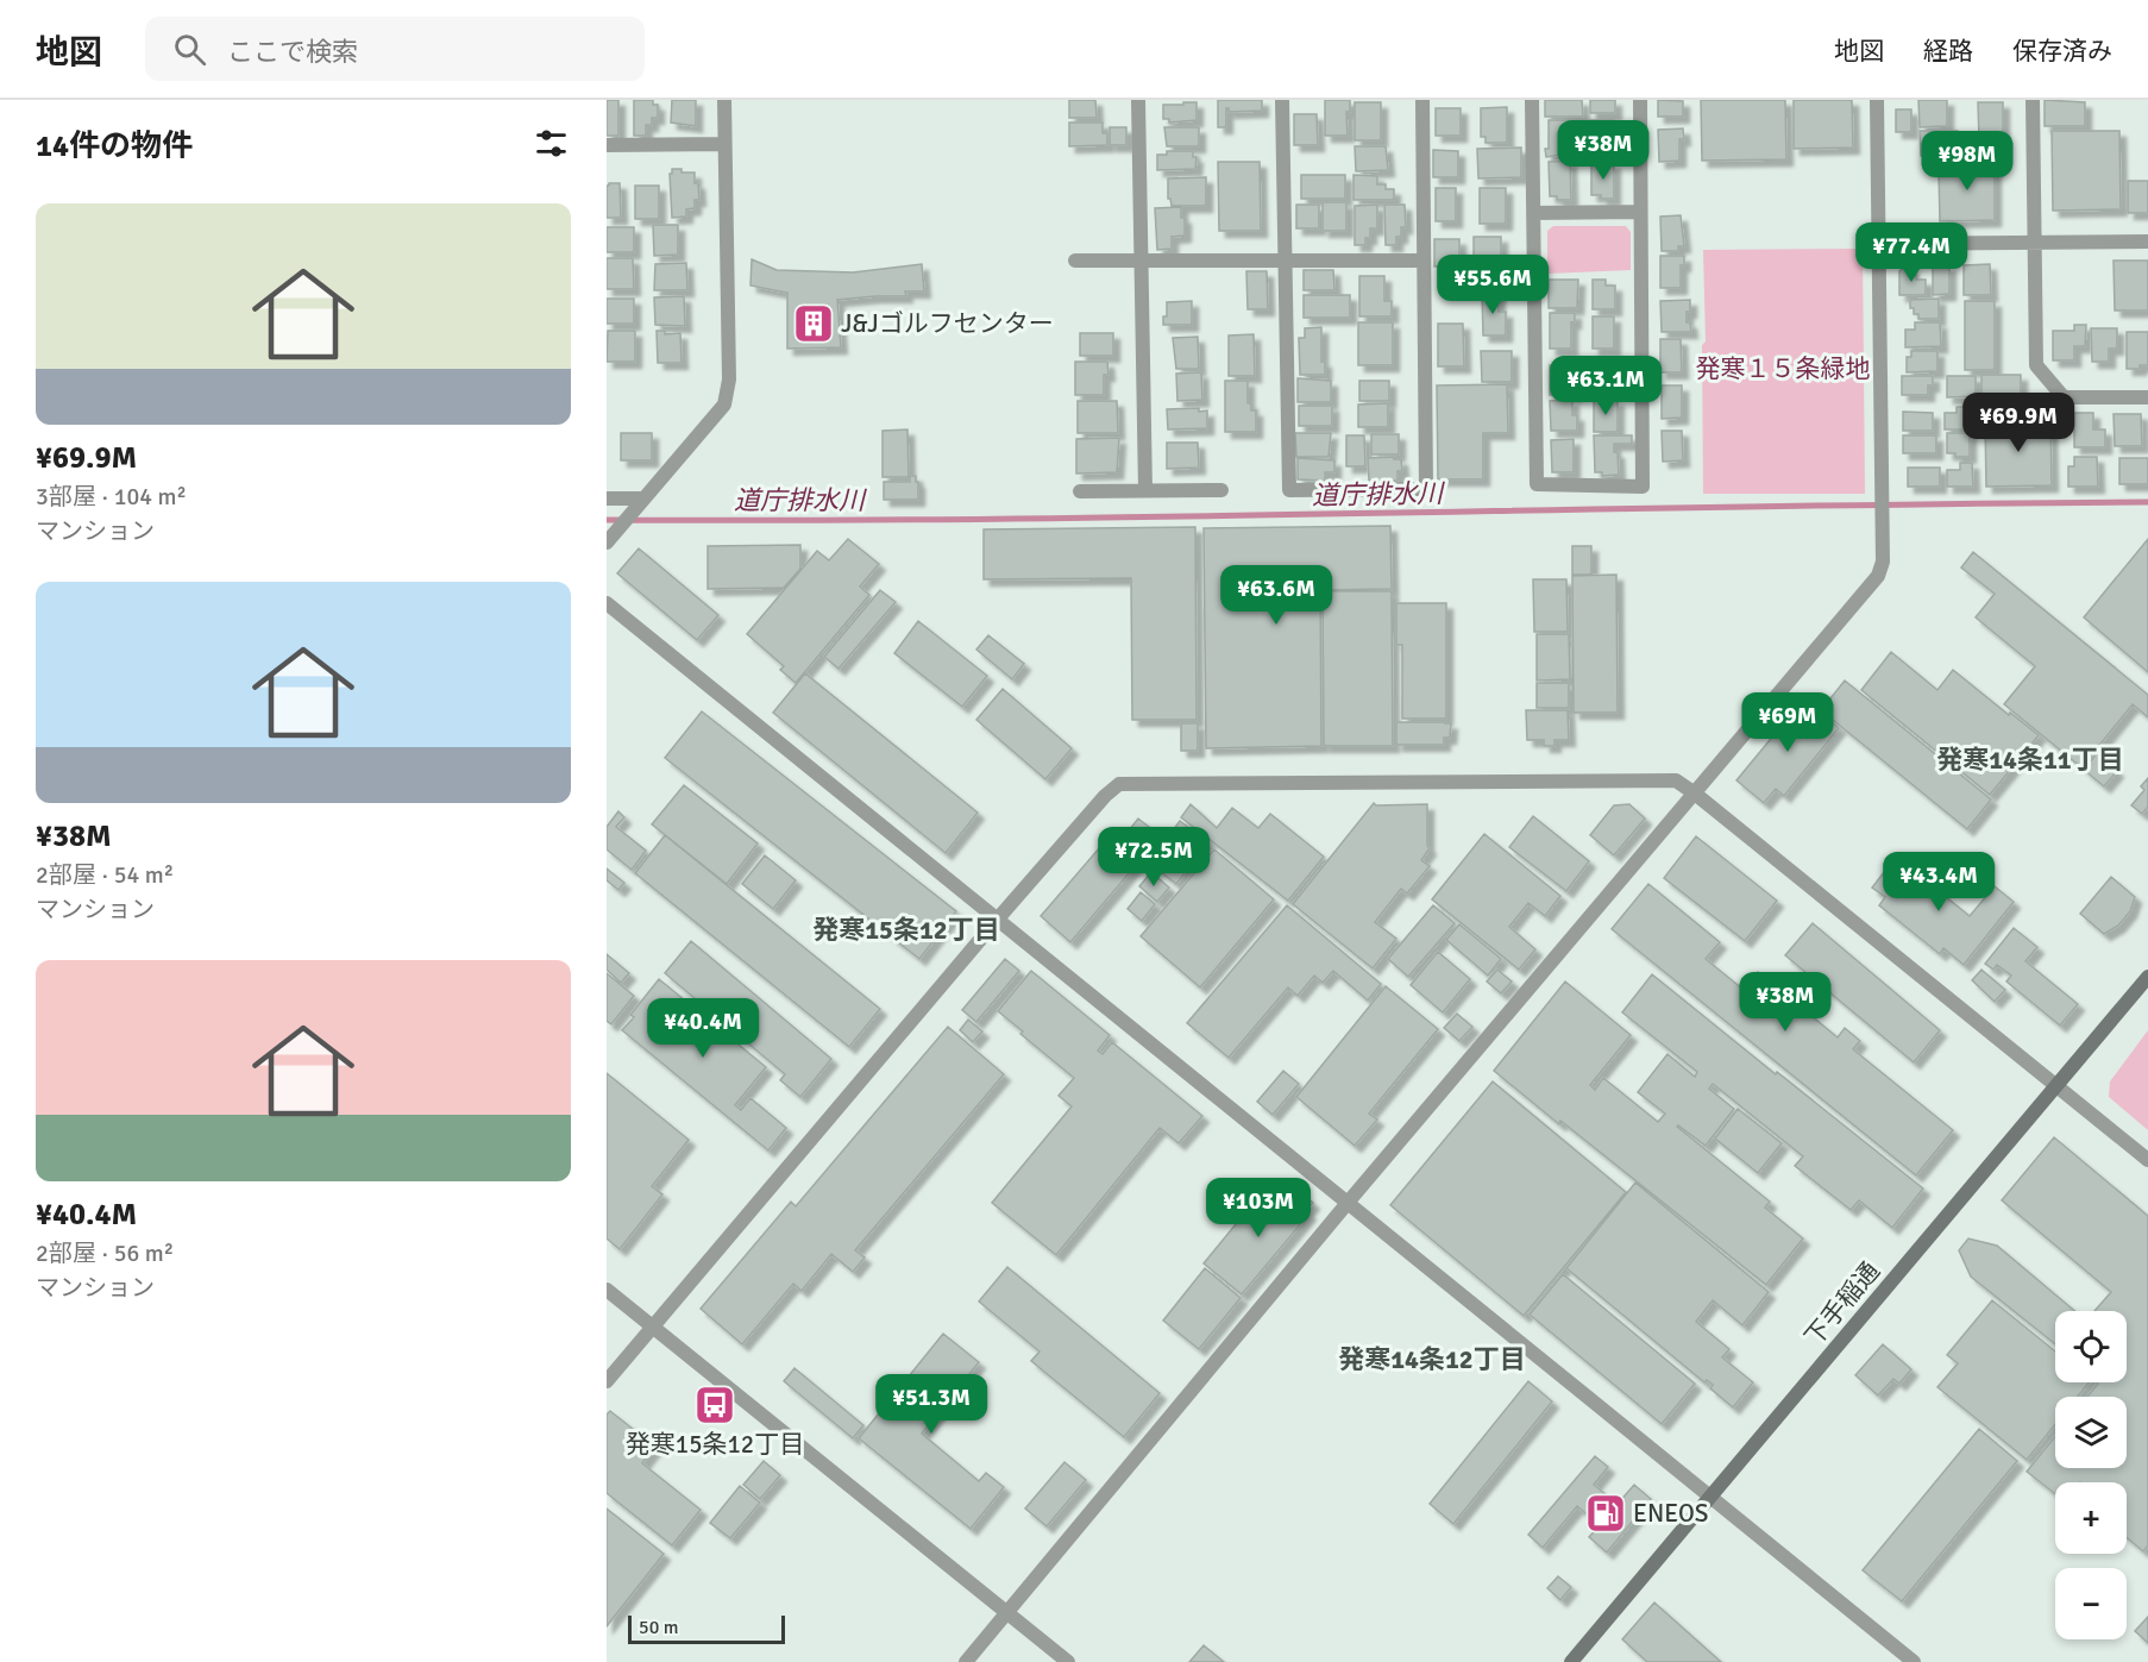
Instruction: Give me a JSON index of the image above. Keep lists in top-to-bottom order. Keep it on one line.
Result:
{"streets":{"main road":["下手稲通"]},"districts":["発寒14条11丁目","発寒15条12丁目","発寒14条12丁目"],"water":["道庁排水川"],"parks":["発寒１５条緑地"],"places":{"building":["J&Jゴルフセンター"],"bus stop":["発寒15条12丁目"],"fuel station":["ENEOS"]},"scale_bar":"50 m","page":{"header":"地図","search":"ここで検索","nav":["地図","経路","保存済み"],"heading":"14件の物件","price":["¥38M","¥98M","¥77.4M","¥55.6M","¥63.1M","¥69.9M","¥63.6M","¥69M","¥72.5M","¥43.4M","¥38M","¥40.4M","¥103M","¥51.3M"],"list":[{"name":"¥69.9M","note":"3部屋 · 104 m² · マンション"},{"name":"¥38M","note":"2部屋 · 54 m² · マンション"},{"name":"¥40.4M","note":"2部屋 · 56 m² · マンション"}],"map_buttons":["+","−"],"scale":"50 m"}}
